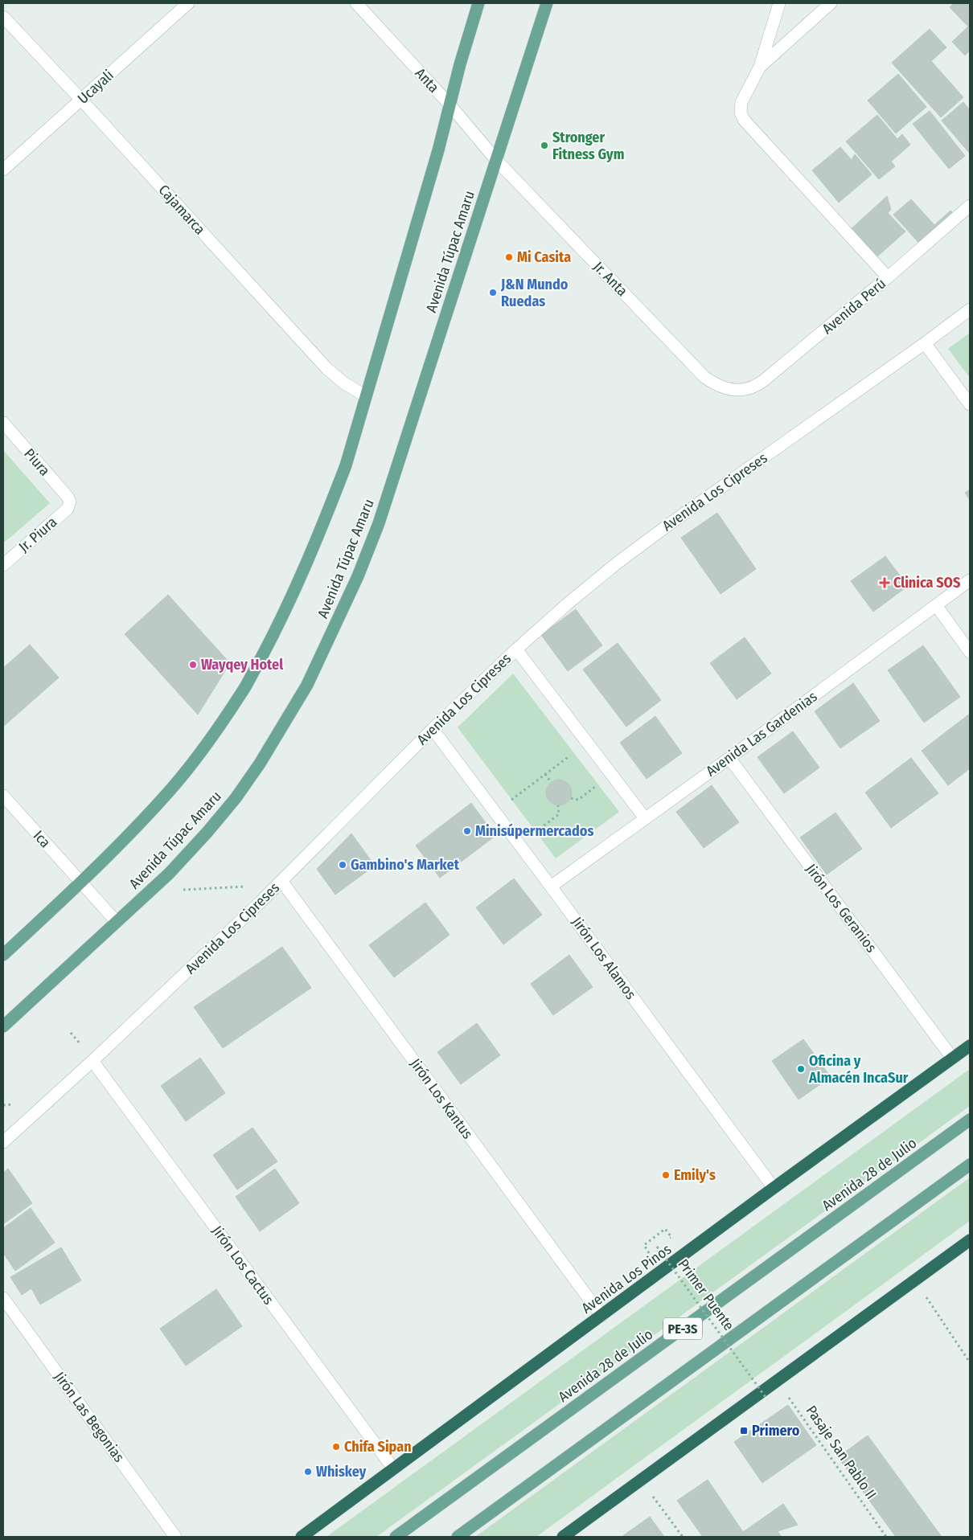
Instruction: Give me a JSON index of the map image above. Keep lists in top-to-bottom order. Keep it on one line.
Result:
{"streets":{"highway":["Avenida Los Pinos"],"main road":["Avenida Túpac Amaru","Avenida 28 de Julio","PE-3S"],"street":["Anta","Ucayali","Cajamarca","Jr. Anta","Avenida Perú","Piura","Avenida Los Cipreses","Jr. Piura","Avenida Las Gardenias","Ica","Jirón Los Geranios","Jirón Los Alamos","Jirón Los Kantus","Jirón Los Cactus","Jirón Las Begonias"],"path":["Primer Puente","Pasaje San Pablo II"]},"crossings":[["Anta","Avenida Túpac Amaru"],["Anta","Jr. Anta"],["Ucayali","Cajamarca"],["Avenida Túpac Amaru","Jr. Anta"],["Avenida Túpac Amaru","Ica"],["Jr. Anta","Avenida Perú"],["Piura","Jr. Piura"],["Avenida Los Cipreses","Jirón Los Alamos"],["Avenida Los Cipreses","Jirón Los Kantus"],["Avenida Los Cipreses","Jirón Los Cactus"],["Avenida Las Gardenias","Jirón Los Geranios"],["Avenida Las Gardenias","Jirón Los Alamos"],["Jirón Los Geranios","Avenida Los Pinos"],["Jirón Los Alamos","Avenida Los Pinos"],["Jirón Los Kantus","Avenida Los Pinos"],["Jirón Los Cactus","Avenida Los Pinos"]],"places":{"other":["Stronger Fitness Gym","Mi Casita","J&N Mundo Ruedas","Wayqey Hotel","Minisúpermercados","Gambino's Market","Oficina y Almacén IncaSur","Emily's","Chifa Sipan","Whiskey"],"health":["Clinica SOS"],"transit":["Primero"]}}
